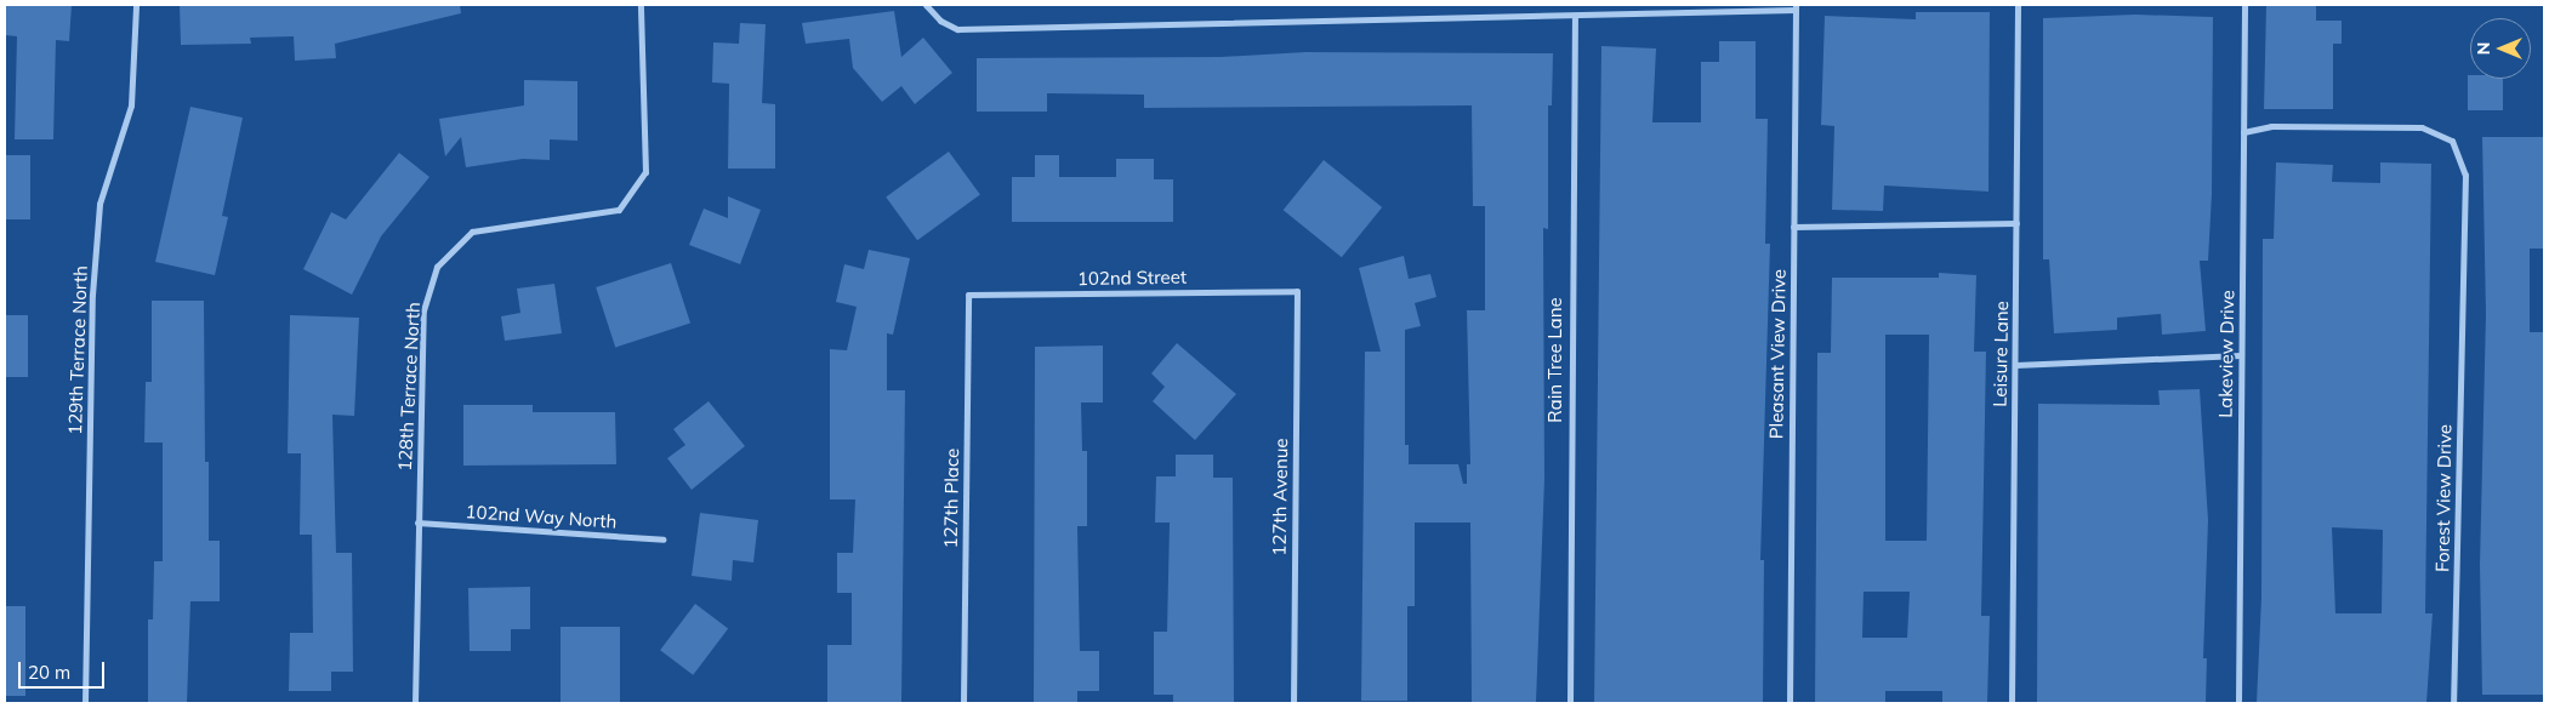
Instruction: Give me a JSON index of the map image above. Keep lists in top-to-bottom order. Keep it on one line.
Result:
{"streets":{"street":["102nd Street","129th Terrace North","Pleasant View Drive","Leisure Lane","Lakeview Drive","Rain Tree Lane","128th Terrace North","127th Avenue","127th Place","Forest View Drive","102nd Way North"]},"crossings":[["102nd Street","127th Avenue"],["102nd Street","127th Place"],["Lakeview Drive","Forest View Drive"],["128th Terrace North","102nd Way North"]],"scale_bar":"20 m","north":"left"}
